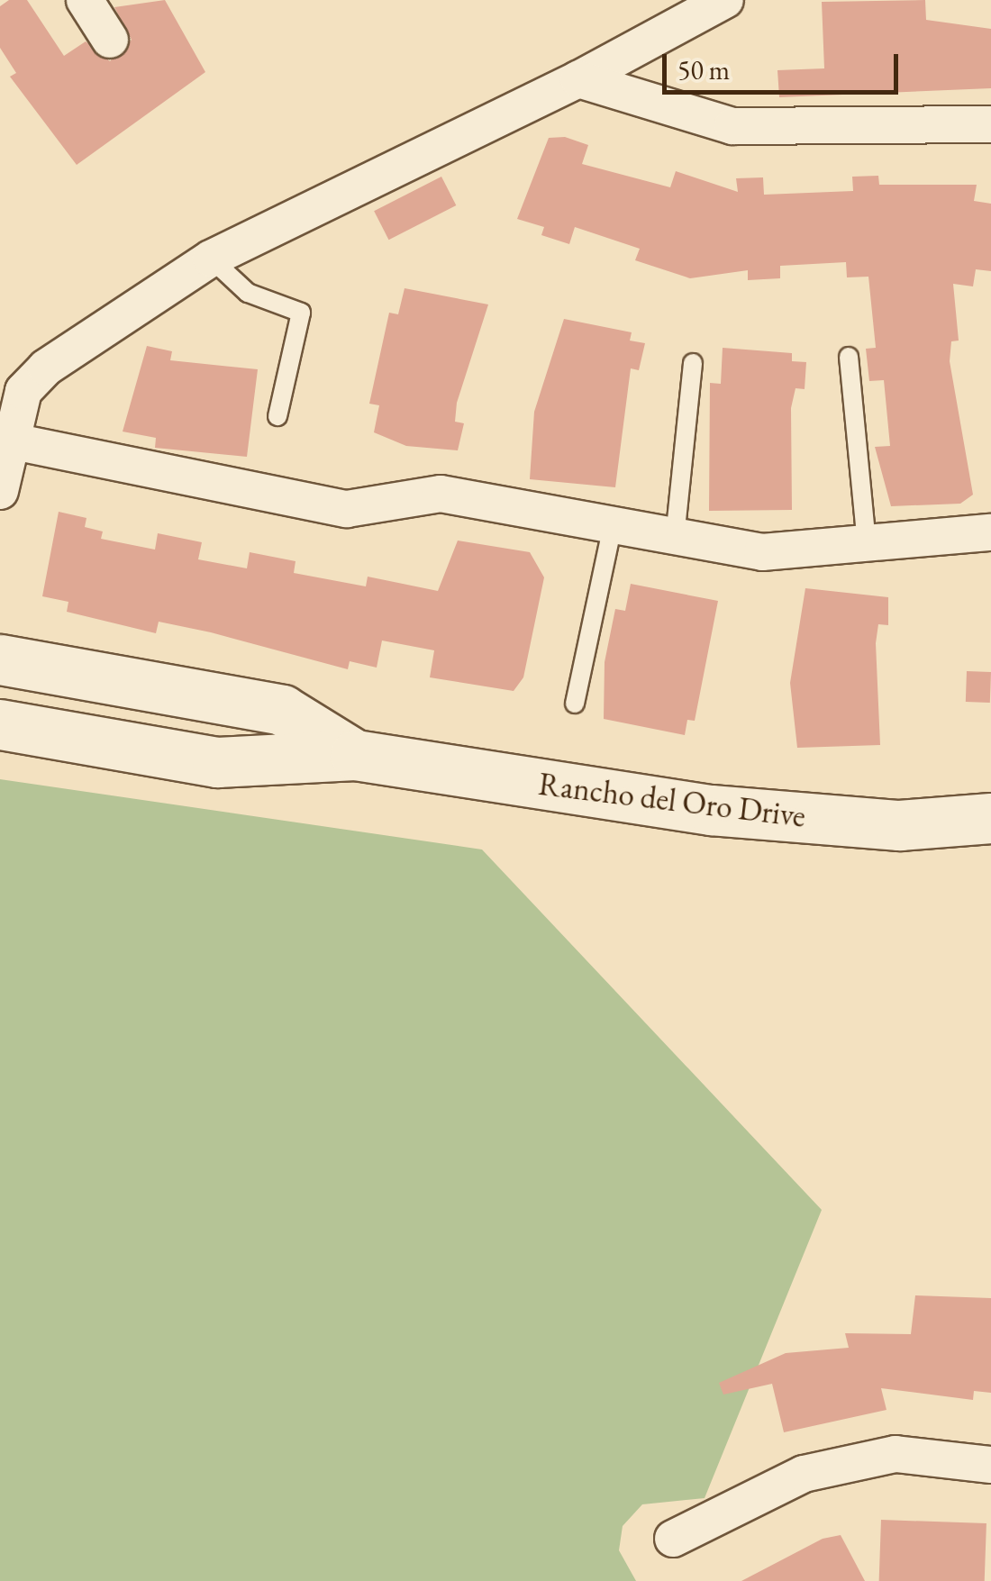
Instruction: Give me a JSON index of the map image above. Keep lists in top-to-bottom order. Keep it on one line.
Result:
{"streets":{"main road":["Rancho del Oro Drive"]},"scale_bar":"50 m"}
